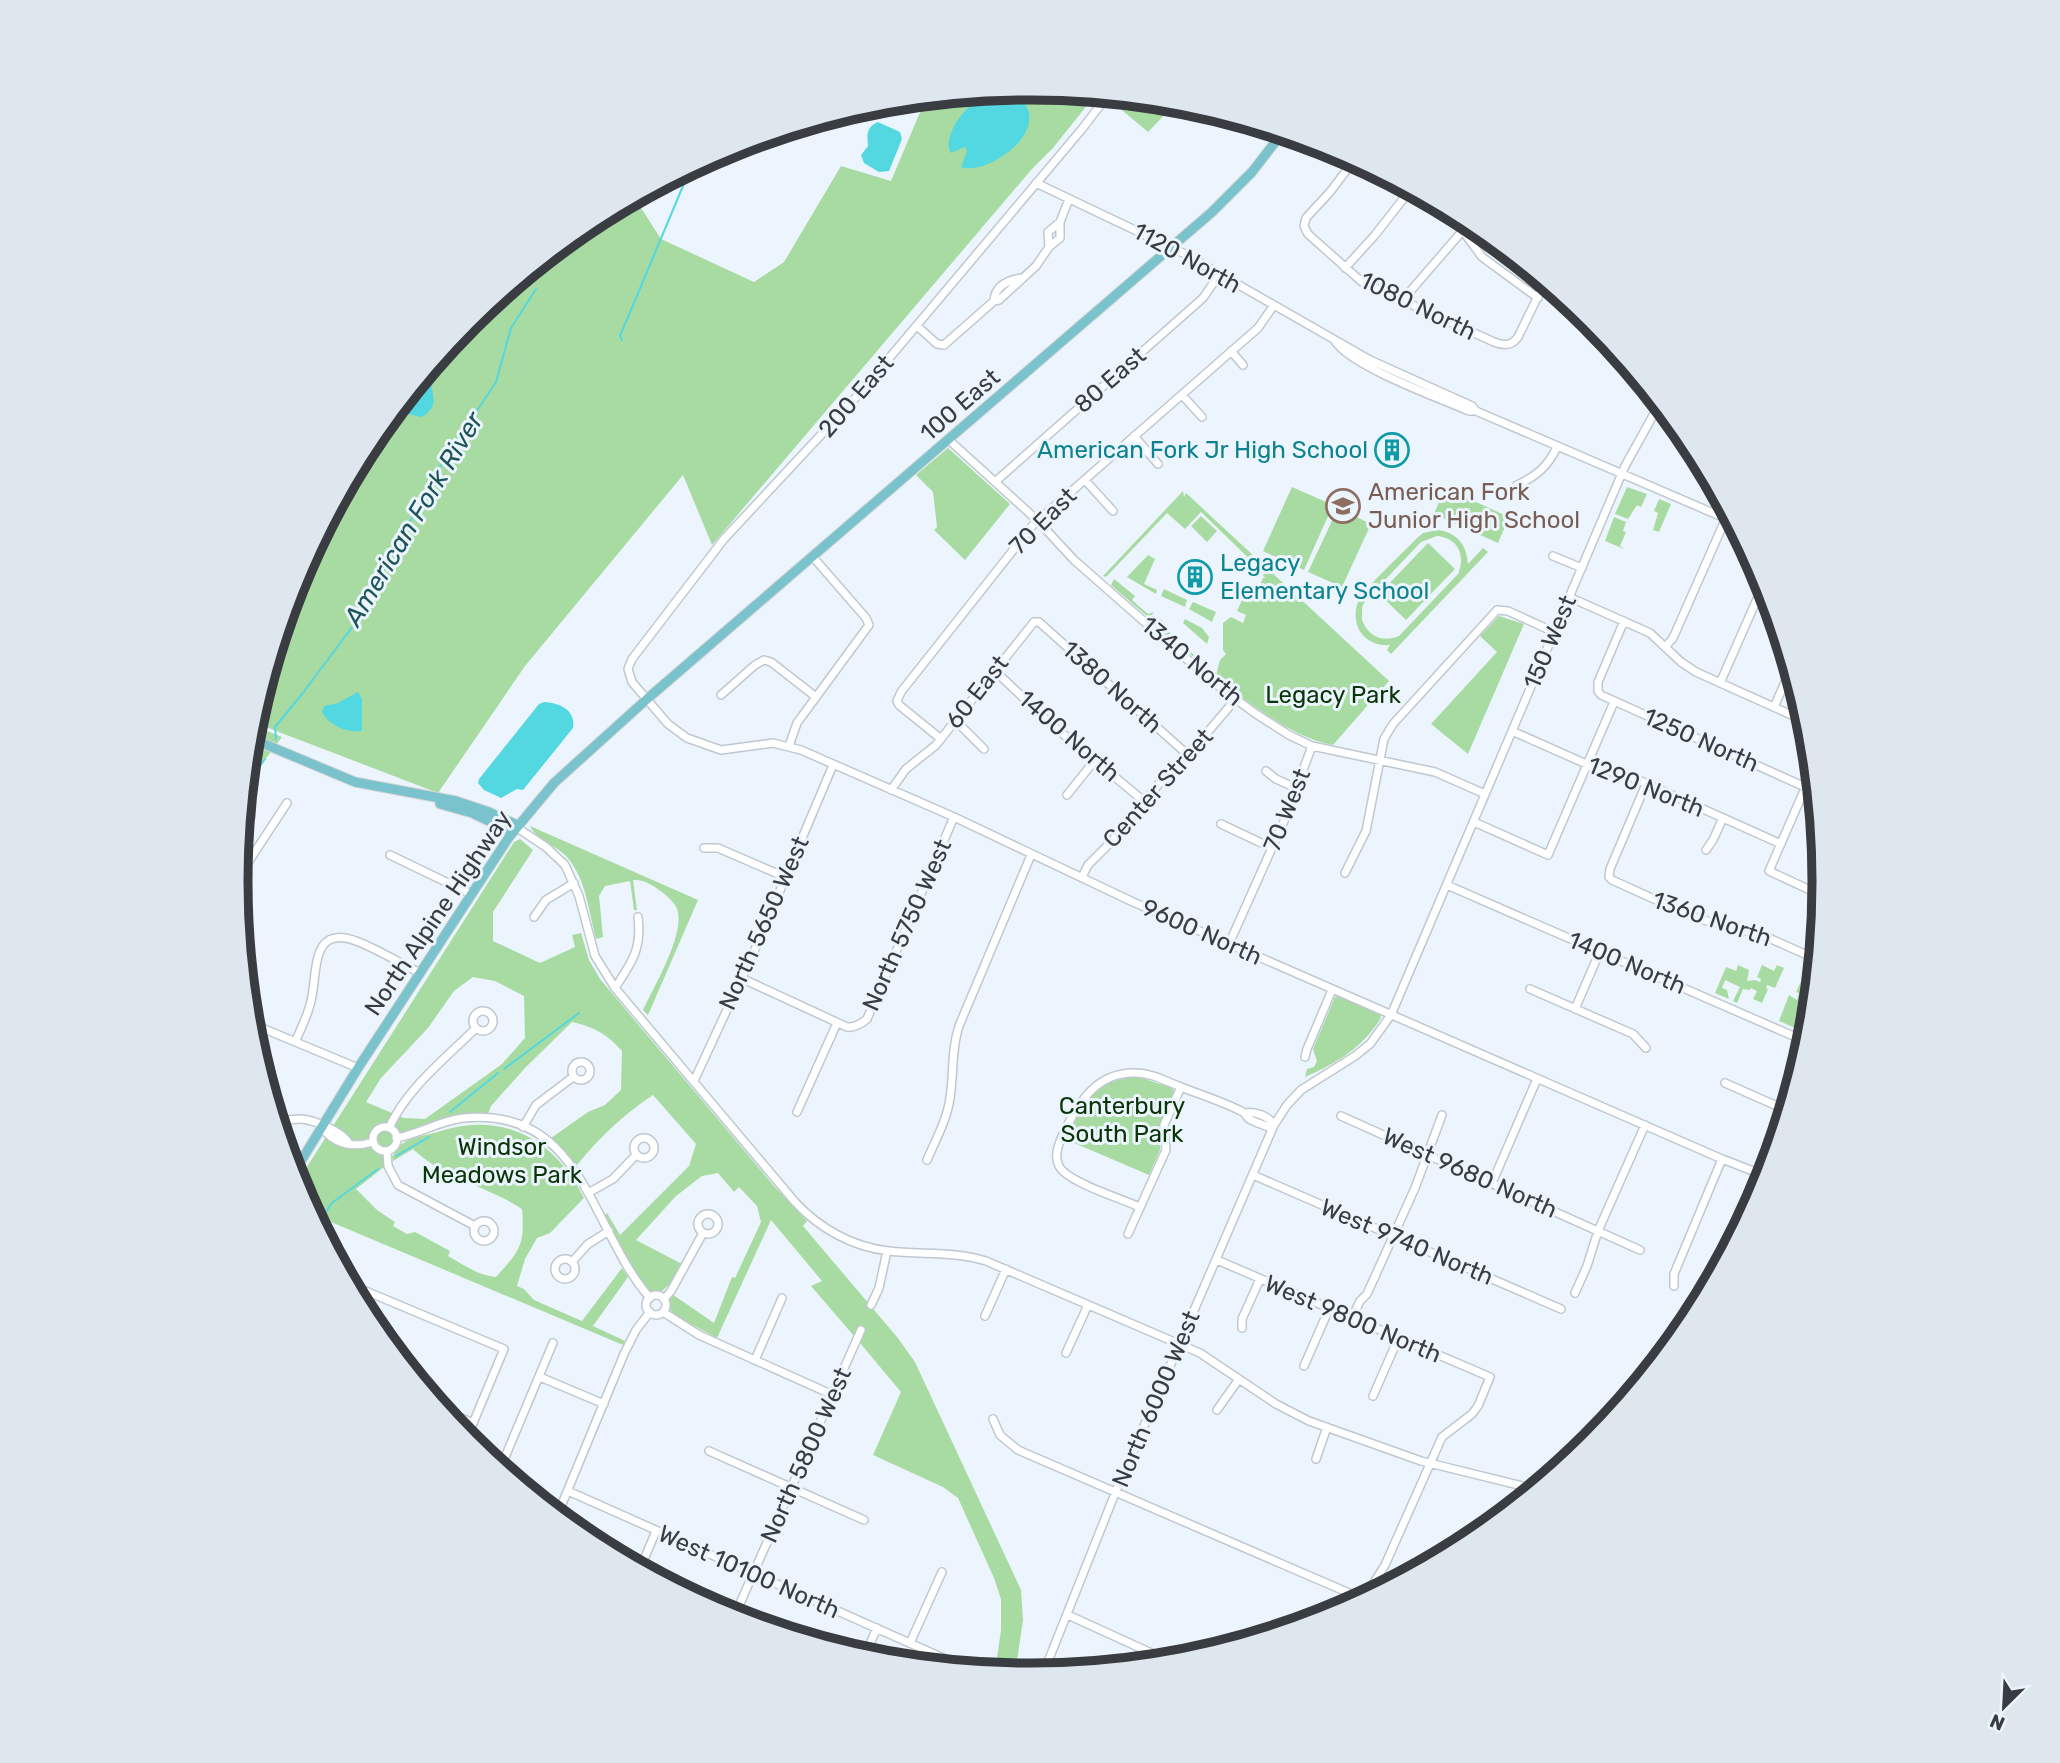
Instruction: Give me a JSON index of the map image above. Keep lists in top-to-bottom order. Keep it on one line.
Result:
{"streets":{"main road":["100 East","North Alpine Highway"],"street":["1120 North","1080 North","80 East","200 East","70 East","150 West","1340 North","1380 North","60 East","1400 North","1250 North","1290 North","Center Street","70 West","1360 North","North 5650 West","North 5750 West","9600 North","West 9680 North","West 9740 North","West 9800 North","North 6000 West","North 5800 West","West 10100 North"]},"crossings":[["1120 North","80 East"],["1120 North","200 East"],["1120 North","100 East"],["1120 North","70 East"],["1120 North","150 West"],["80 East","1340 North"],["200 East","100 East"],["200 East","North Alpine Highway"],["200 East","9600 North"],["100 East","1340 North"],["100 East","North Alpine Highway"],["100 East","9600 North"],["70 East","1340 North"],["70 East","60 East"],["150 West","1340 North"],["150 West","1400 North"],["150 West","1290 North"],["150 West","9600 North"],["150 West","North 6000 West"],["1340 North","Center Street"],["1340 North","70 West"],["1380 North","60 East"],["1380 North","Center Street"],["60 East","1400 North"],["60 East","9600 North"],["1400 North","Center Street"],["1290 North","1360 North"],["Center Street","9600 North"],["70 West","9600 North"],["North Alpine Highway","9600 North"],["North 5650 West","9600 North"],["North 5750 West","9600 North"],["9600 North","North 6000 West"],["West 9740 North","North 6000 West"],["West 9800 North","North 6000 West"],["North 5800 West","West 10100 North"]],"water":["American Fork River"],"parks":["Legacy Park","Canterbury South Park","Windsor Meadows Park"],"places":{"building":["American Fork Jr High School","Legacy Elementary School"],"school or university":["American Fork Junior High School"]},"north":"bottom left"}
